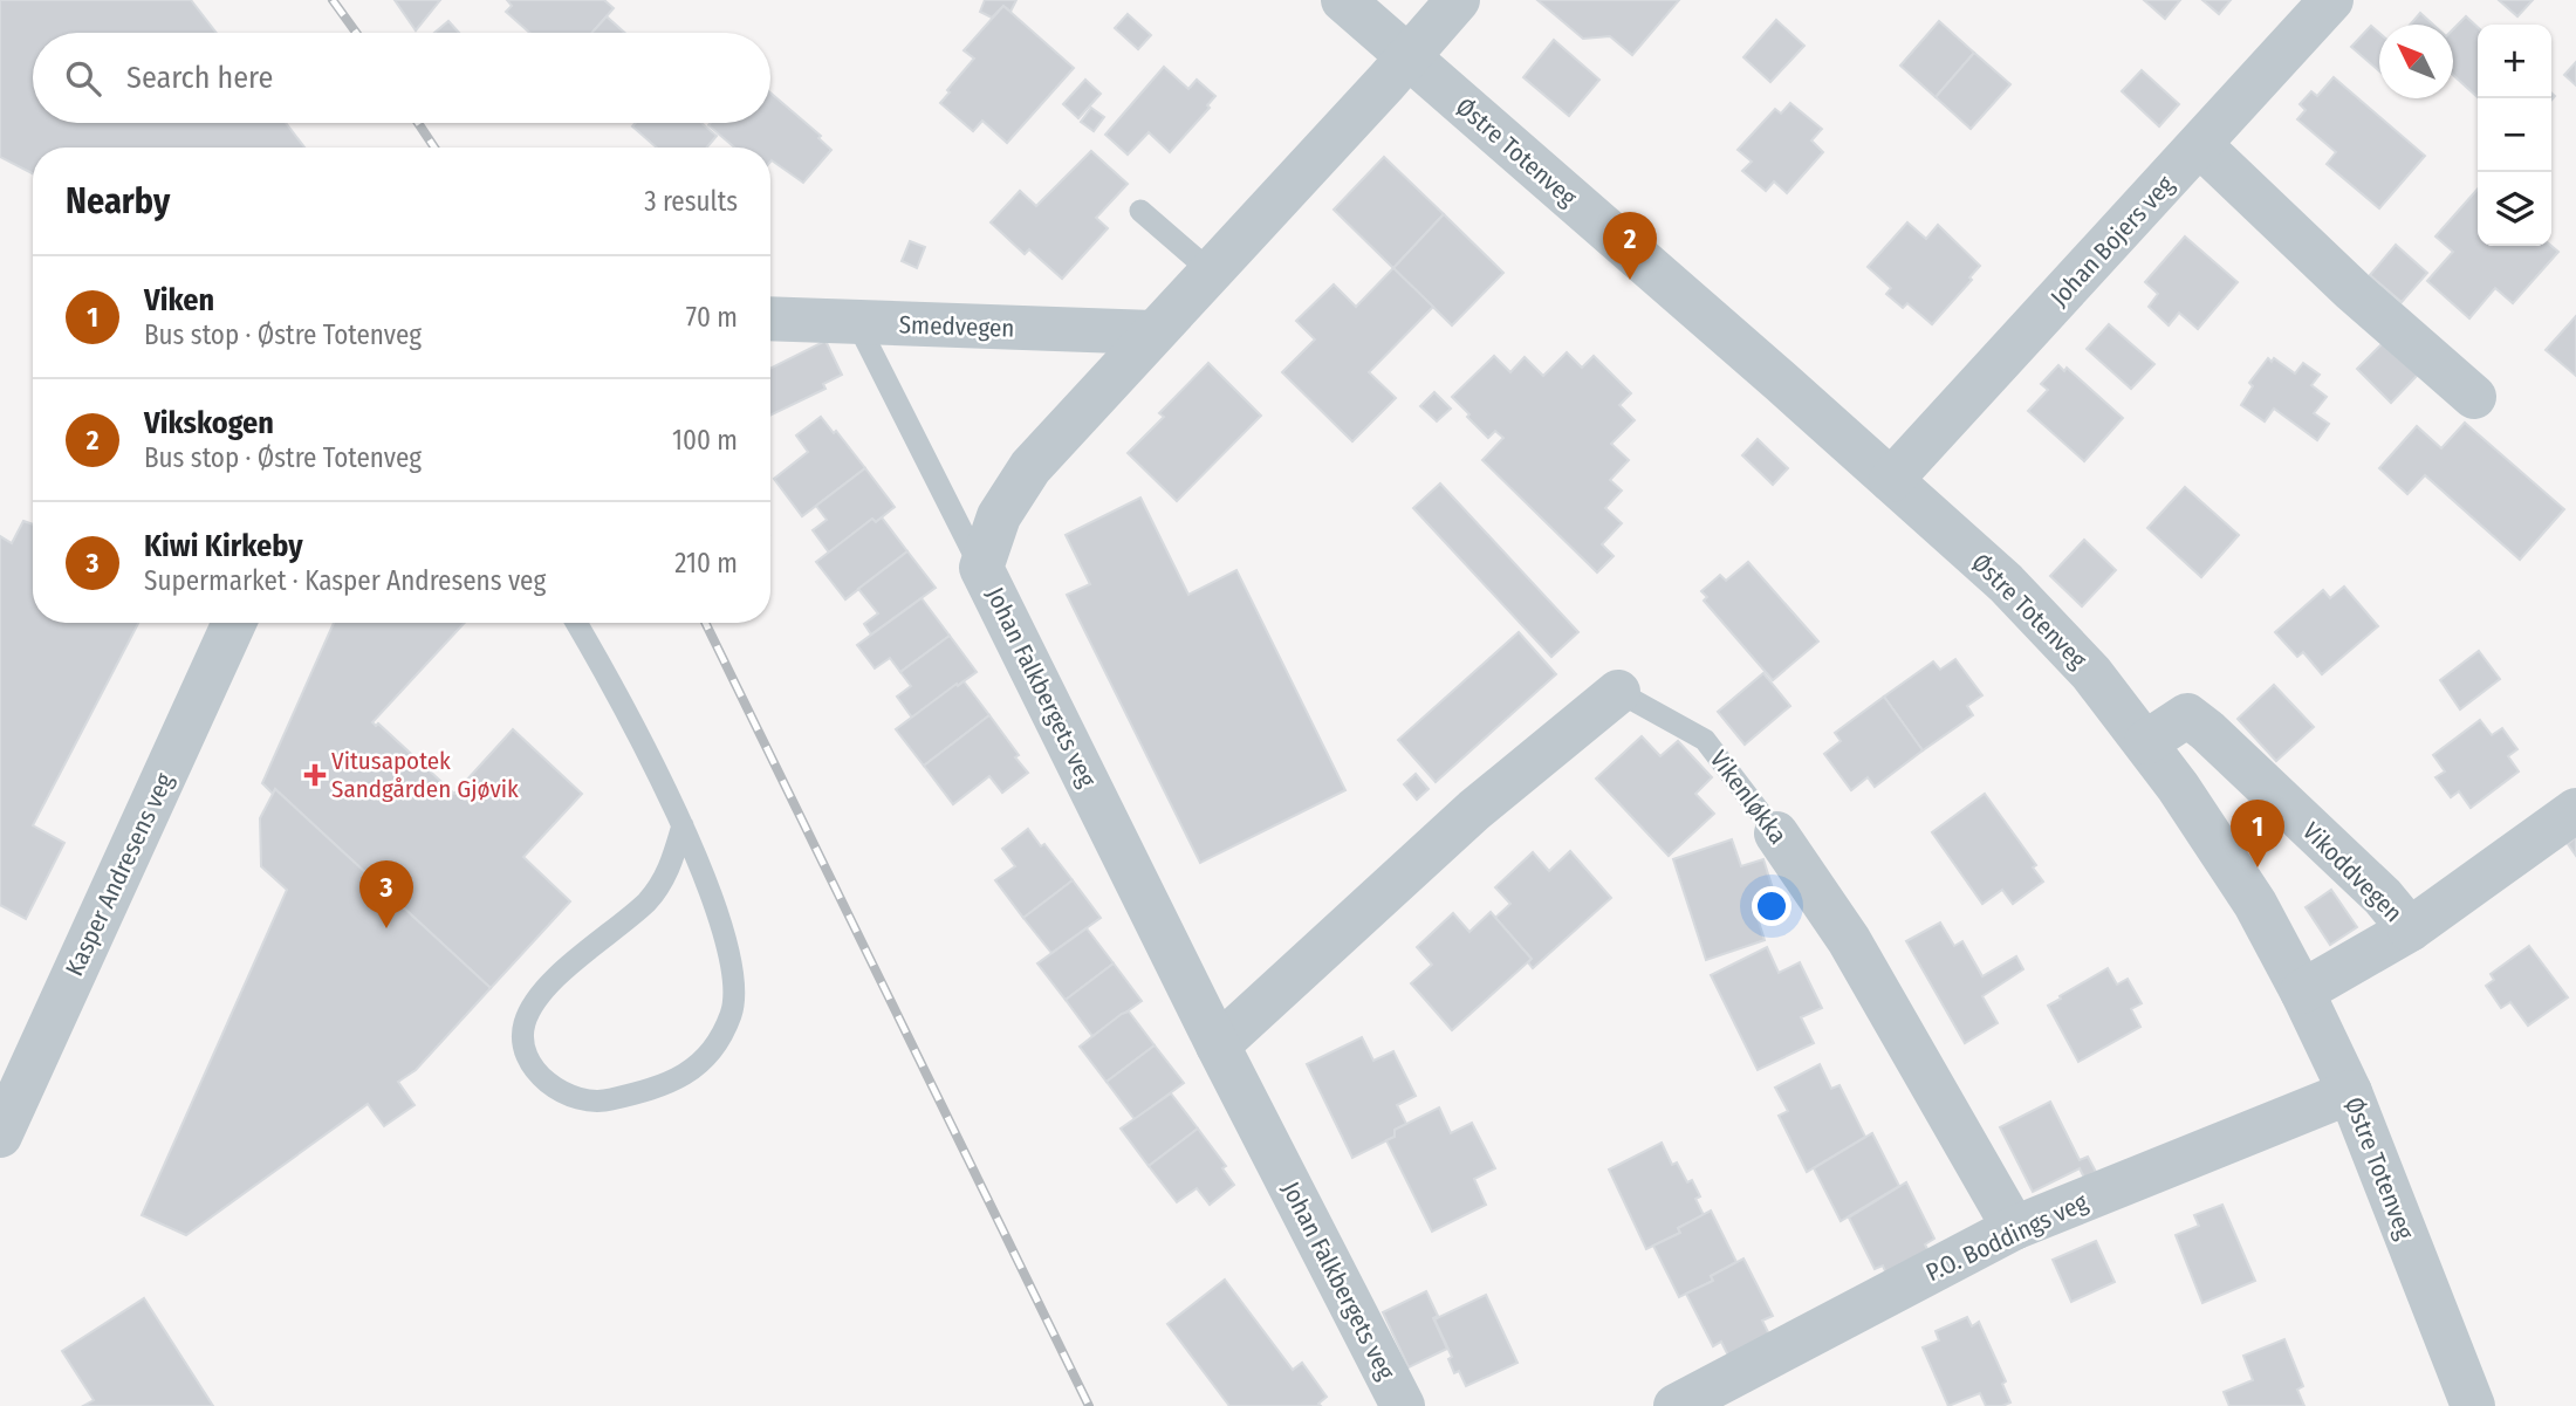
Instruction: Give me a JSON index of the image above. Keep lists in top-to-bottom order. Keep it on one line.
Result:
{"streets":{"street":["Østre Totenveg","Johan Bojers veg","Smedvegen","Johan Falkbergets veg","Vikenløkka","Vikoddvegen","Kasper Andresens veg","P.O. Boddings veg"]},"crossings":[["Østre Totenveg","Johan Bojers veg"],["Østre Totenveg","Johan Falkbergets veg"],["Østre Totenveg","Vikoddvegen"],["Østre Totenveg","P.O. Boddings veg"],["Smedvegen","Johan Falkbergets veg"],["Johan Falkbergets veg","Vikenløkka"],["Vikenløkka","P.O. Boddings veg"]],"places":{"health":["Vitusapotek Sandgården Gjøvik"]},"north":"top left","page":{"map_buttons":["+","−"],"search":"Search here","heading":["Nearby","3 results"],"pins":["2","1","3"],"list":[{"mark":"1","name":"Viken","note":"Bus stop · Østre Totenveg","value":"70 m"},{"mark":"2","name":"Vikskogen","note":"Bus stop · Østre Totenveg","value":"100 m"},{"mark":"3","name":"Kiwi Kirkeby","note":"Supermarket · Kasper Andresens veg","value":"210 m"}]}}
